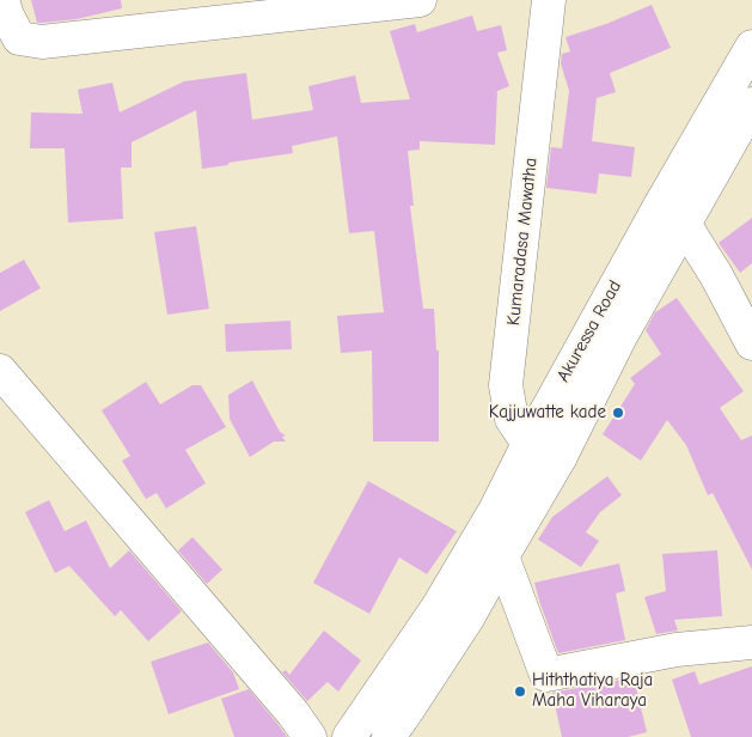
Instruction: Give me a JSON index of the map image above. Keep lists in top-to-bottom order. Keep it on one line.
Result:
{"streets":{"main road":["Kumaradasa Mawatha","Akuressa Road"]},"crossings":[["Kumaradasa Mawatha","Akuressa Road"]],"places":["Kajjuwatte kade","Hiththatiya Raja Maha Viharaya"]}
